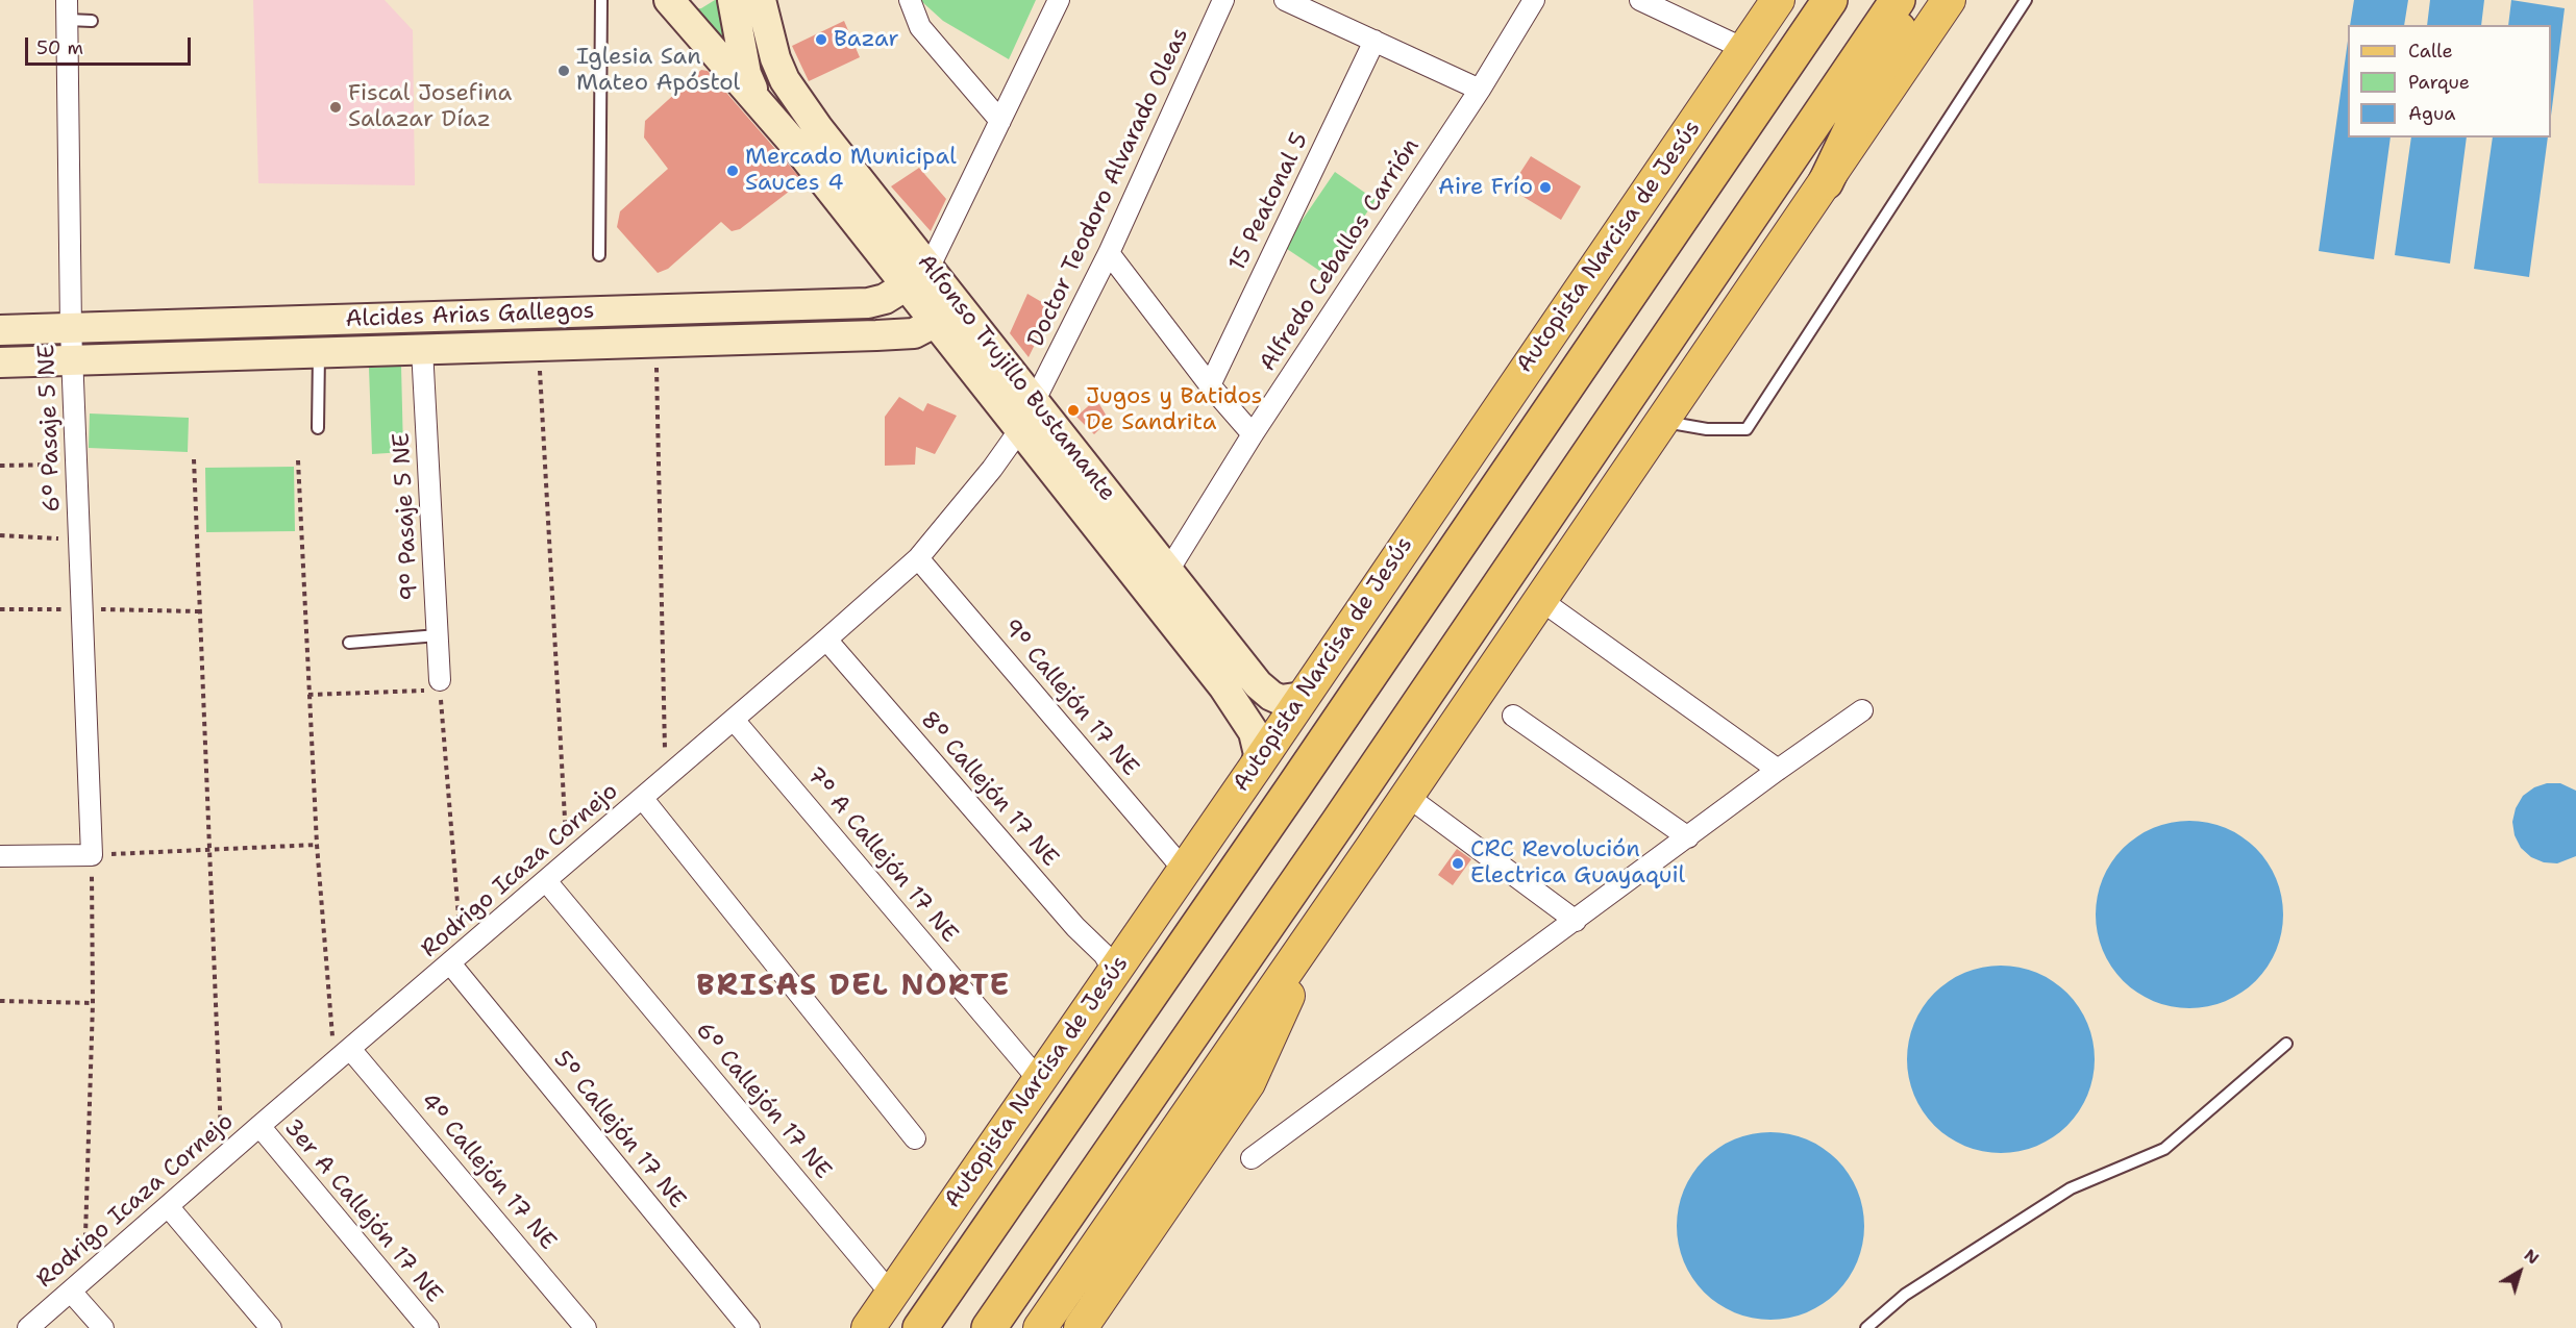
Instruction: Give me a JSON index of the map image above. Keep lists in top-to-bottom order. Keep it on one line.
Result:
{"streets":{"highway":["Autopista Narcisa de Jesús"],"street":["Doctor Teodoro Alvarado Oleas","15 Peatonal 5","Alfredo Ceballos Carrión","Alcides Arias Gallegos","Alfonso Trujillo Bustamante","6º Pasaje 5 NE","9º Pasaje 5 NE","9º Callejón 17 NE","8º Callejón 17 NE","7º A Callejón 17 NE","Rodrigo Icaza Cornejo","6º Callejón 17 NE","5º Callejón 17 NE","4º Callejón 17 NE","3er A Callejón 17 NE"]},"crossings":[["Doctor Teodoro Alvarado Oleas","Alfonso Trujillo Bustamante"],["Doctor Teodoro Alvarado Oleas","Rodrigo Icaza Cornejo"],["Autopista Narcisa de Jesús","Alfonso Trujillo Bustamante"],["Autopista Narcisa de Jesús","9º Callejón 17 NE"],["Autopista Narcisa de Jesús","8º Callejón 17 NE"],["Autopista Narcisa de Jesús","7º A Callejón 17 NE"],["Autopista Narcisa de Jesús","6º Callejón 17 NE"],["Alfredo Ceballos Carrión","Alfonso Trujillo Bustamante"],["Alcides Arias Gallegos","Alfonso Trujillo Bustamante"],["Alcides Arias Gallegos","6º Pasaje 5 NE"],["Alcides Arias Gallegos","9º Pasaje 5 NE"],["Alfonso Trujillo Bustamante","Rodrigo Icaza Cornejo"],["9º Callejón 17 NE","Rodrigo Icaza Cornejo"],["8º Callejón 17 NE","Rodrigo Icaza Cornejo"],["7º A Callejón 17 NE","Rodrigo Icaza Cornejo"],["Rodrigo Icaza Cornejo","6º Callejón 17 NE"],["Rodrigo Icaza Cornejo","5º Callejón 17 NE"],["Rodrigo Icaza Cornejo","4º Callejón 17 NE"],["Rodrigo Icaza Cornejo","3er A Callejón 17 NE"]],"districts":["BRISAS DEL NORTE"],"places":["Bazar","Iglesia San Mateo Apóstol","Fiscal Josefina Salazar Díaz","Mercado Municipal Sauces 4","Aire Frío","Jugos y Batidos De Sandrita","CRC Revolución Electrica Guayaquil"],"legend":["Calle","Parque","Agua"],"scale_bar":"50 m","north":"top right"}
